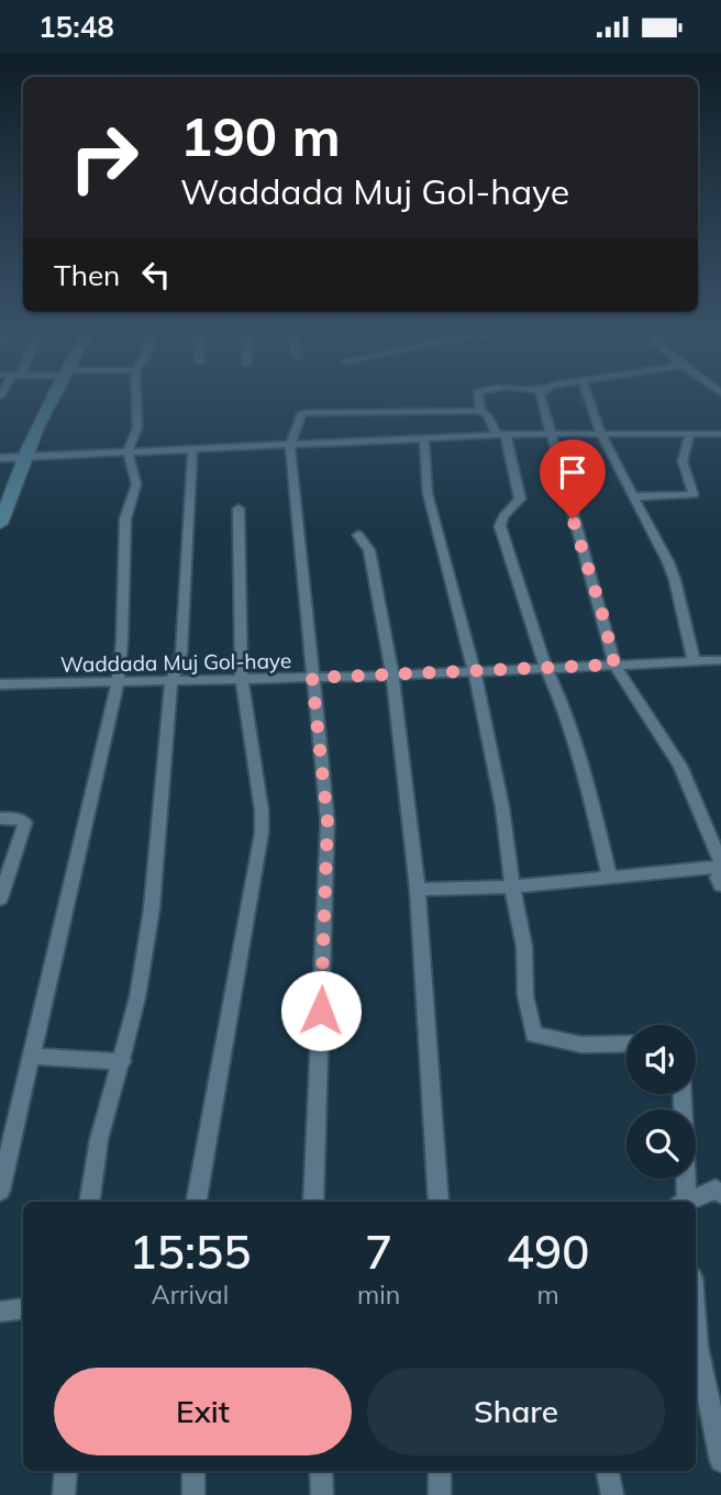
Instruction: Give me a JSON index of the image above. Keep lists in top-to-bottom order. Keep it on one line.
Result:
{"streets":{"street":["Waddada Muj Gol-haye"]},"page":{"status":"15:48","turn":["190 m","Waddada Muj Gol-haye"],"then":"Then","eta":["15:55","Arrival","7","min","490","m"],"buttons":["Exit","Share"]}}
